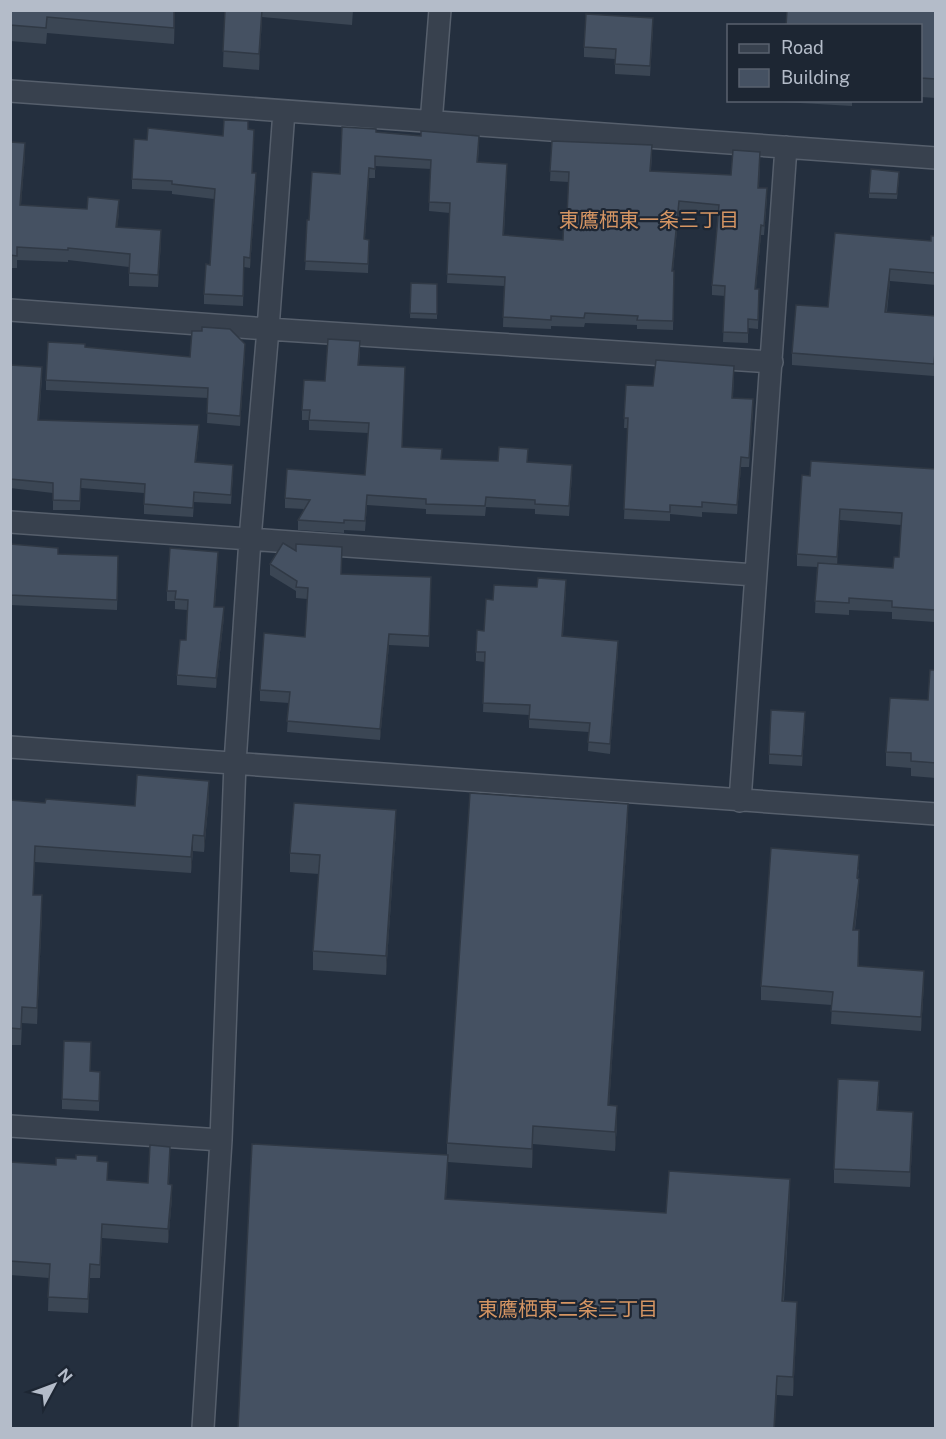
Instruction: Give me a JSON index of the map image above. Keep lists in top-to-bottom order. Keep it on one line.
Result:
{"districts":["東鷹栖東一条三丁目","東鷹栖東二条三丁目"],"legend":["Road","Building"],"north":"top right"}
